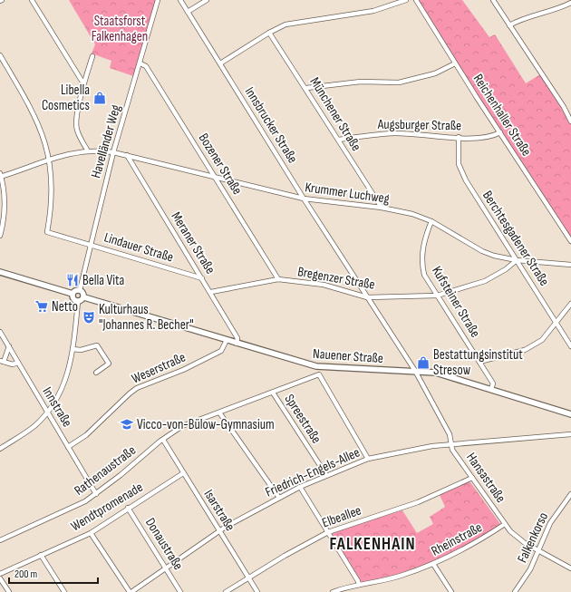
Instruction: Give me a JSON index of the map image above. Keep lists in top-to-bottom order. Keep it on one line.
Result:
{"streets":{"main road":["Nauener Straße"],"street":["Münchener Straße","Reichenhaller Straße","Innsbrucker Straße","Augsburger Straße","Havelländer Weg","Bozener Straße","Krummer Luchweg","Berchtesgadener Straße","Meraner Straße","Lindauer Straße","Bregenzer Straße","Kufsteiner Straße","Weserstraße","Innstraße","Spreestraße","Rathenaustraße","Friedrich-Engels-Allee","Hansastraße","Wendtpromenade","Isarstraße","Elbeallee","Falkenkorso","Rheinstraße","Donaustraße"]},"crossings":[["Münchener Straße","Augsburger Straße"],["Münchener Straße","Krummer Luchweg"],["Reichenhaller Straße","Augsburger Straße"],["Innsbrucker Straße","Krummer Luchweg"],["Innsbrucker Straße","Bregenzer Straße"],["Innsbrucker Straße","Nauener Straße"],["Innsbrucker Straße","Hansastraße"],["Augsburger Straße","Berchtesgadener Straße"],["Havelländer Weg","Bozener Straße"],["Havelländer Weg","Krummer Luchweg"],["Havelländer Weg","Lindauer Straße"],["Havelländer Weg","Nauener Straße"],["Bozener Straße","Krummer Luchweg"],["Bozener Straße","Bregenzer Straße"],["Krummer Luchweg","Berchtesgadener Straße"],["Krummer Luchweg","Meraner Straße"],["Krummer Luchweg","Bregenzer Straße"],["Krummer Luchweg","Kufsteiner Straße"],["Berchtesgadener Straße","Bregenzer Straße"],["Meraner Straße","Lindauer Straße"],["Meraner Straße","Bregenzer Straße"],["Meraner Straße","Nauener Straße"],["Bregenzer Straße","Kufsteiner Straße"],["Kufsteiner Straße","Nauener Straße"],["Nauener Straße","Weserstraße"],["Nauener Straße","Hansastraße"],["Weserstraße","Innstraße"],["Innstraße","Rathenaustraße"],["Spreestraße","Rathenaustraße"],["Spreestraße","Friedrich-Engels-Allee"],["Rathenaustraße","Friedrich-Engels-Allee"],["Rathenaustraße","Isarstraße"],["Friedrich-Engels-Allee","Hansastraße"],["Friedrich-Engels-Allee","Isarstraße"],["Friedrich-Engels-Allee","Donaustraße"],["Hansastraße","Elbeallee"],["Hansastraße","Falkenkorso"],["Hansastraße","Rheinstraße"],["Wendtpromenade","Isarstraße"],["Wendtpromenade","Donaustraße"],["Isarstraße","Elbeallee"]],"districts":["FALKENHAIN"],"parks":["Staatsforst Falkenhagen"],"places":{"shop":["Libella Cosmetics","Bestattungsinstitut Stresow"],"restaurant":["Bella Vita"],"supermarket":["Netto"],"theatre":["Kulturhaus \"Johannes R. Becher\""],"school or university":["Vicco-von-Bülow-Gymnasium"]},"scale_bar":"200 m"}
